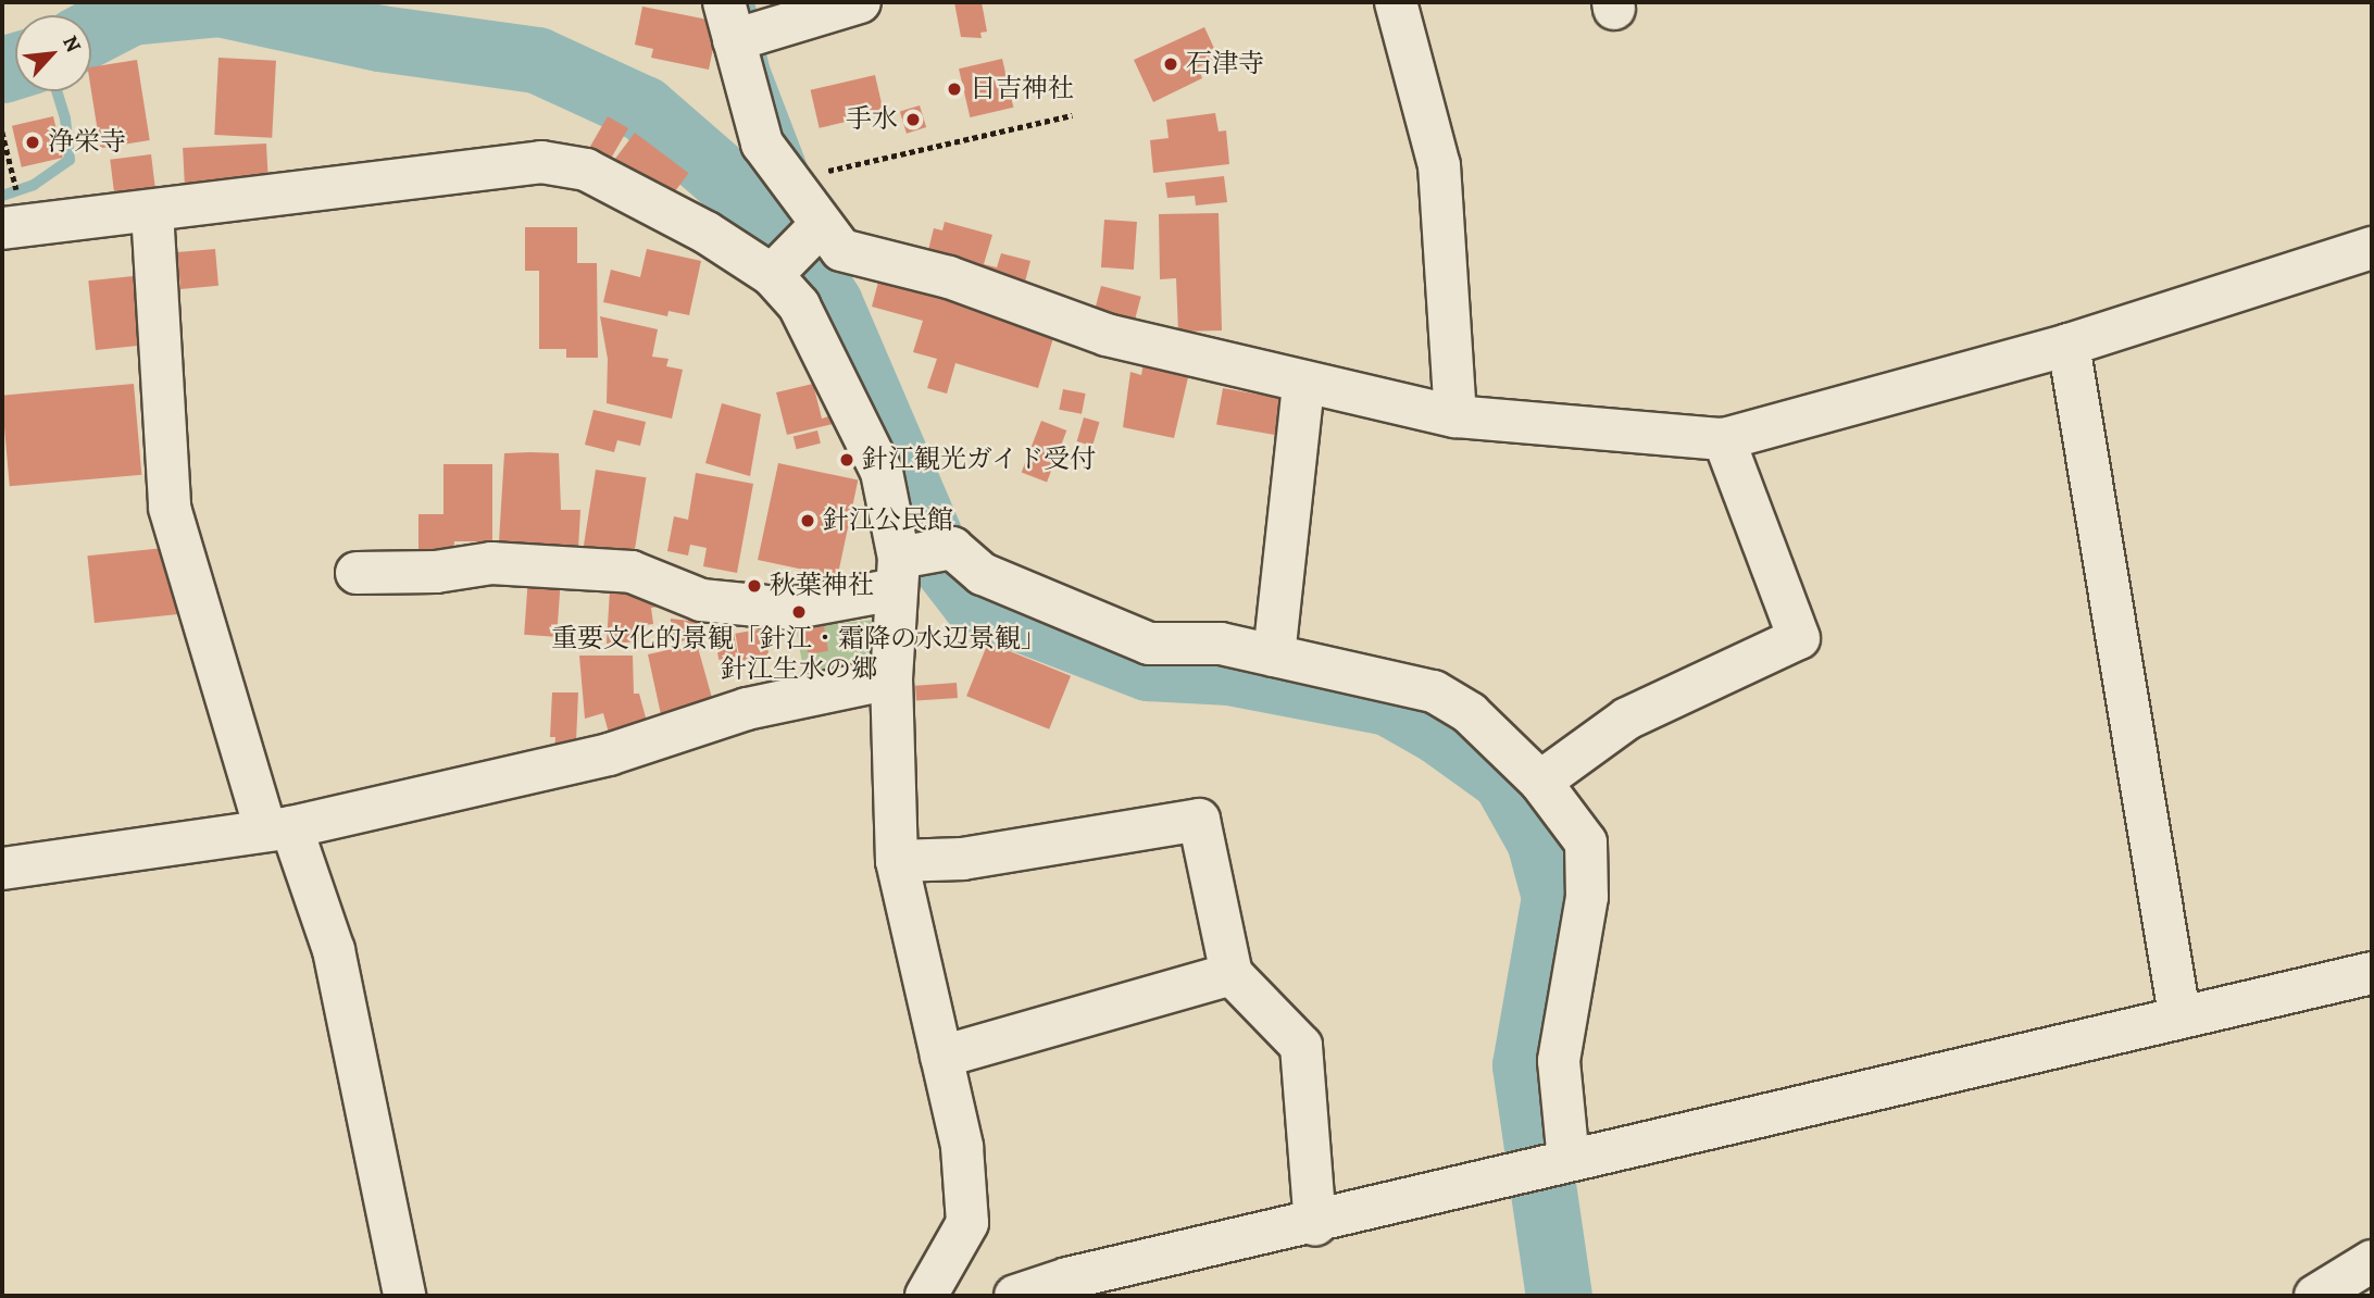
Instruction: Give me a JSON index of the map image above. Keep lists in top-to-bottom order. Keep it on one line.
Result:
{"places":["石津寺","日吉神社","手水","浄栄寺","針江観光ガイド受付","針江公民館","秋葉神社","重要文化的景観「針江・霜降の水辺景観」 針江生水の郷"],"north":"top right"}
